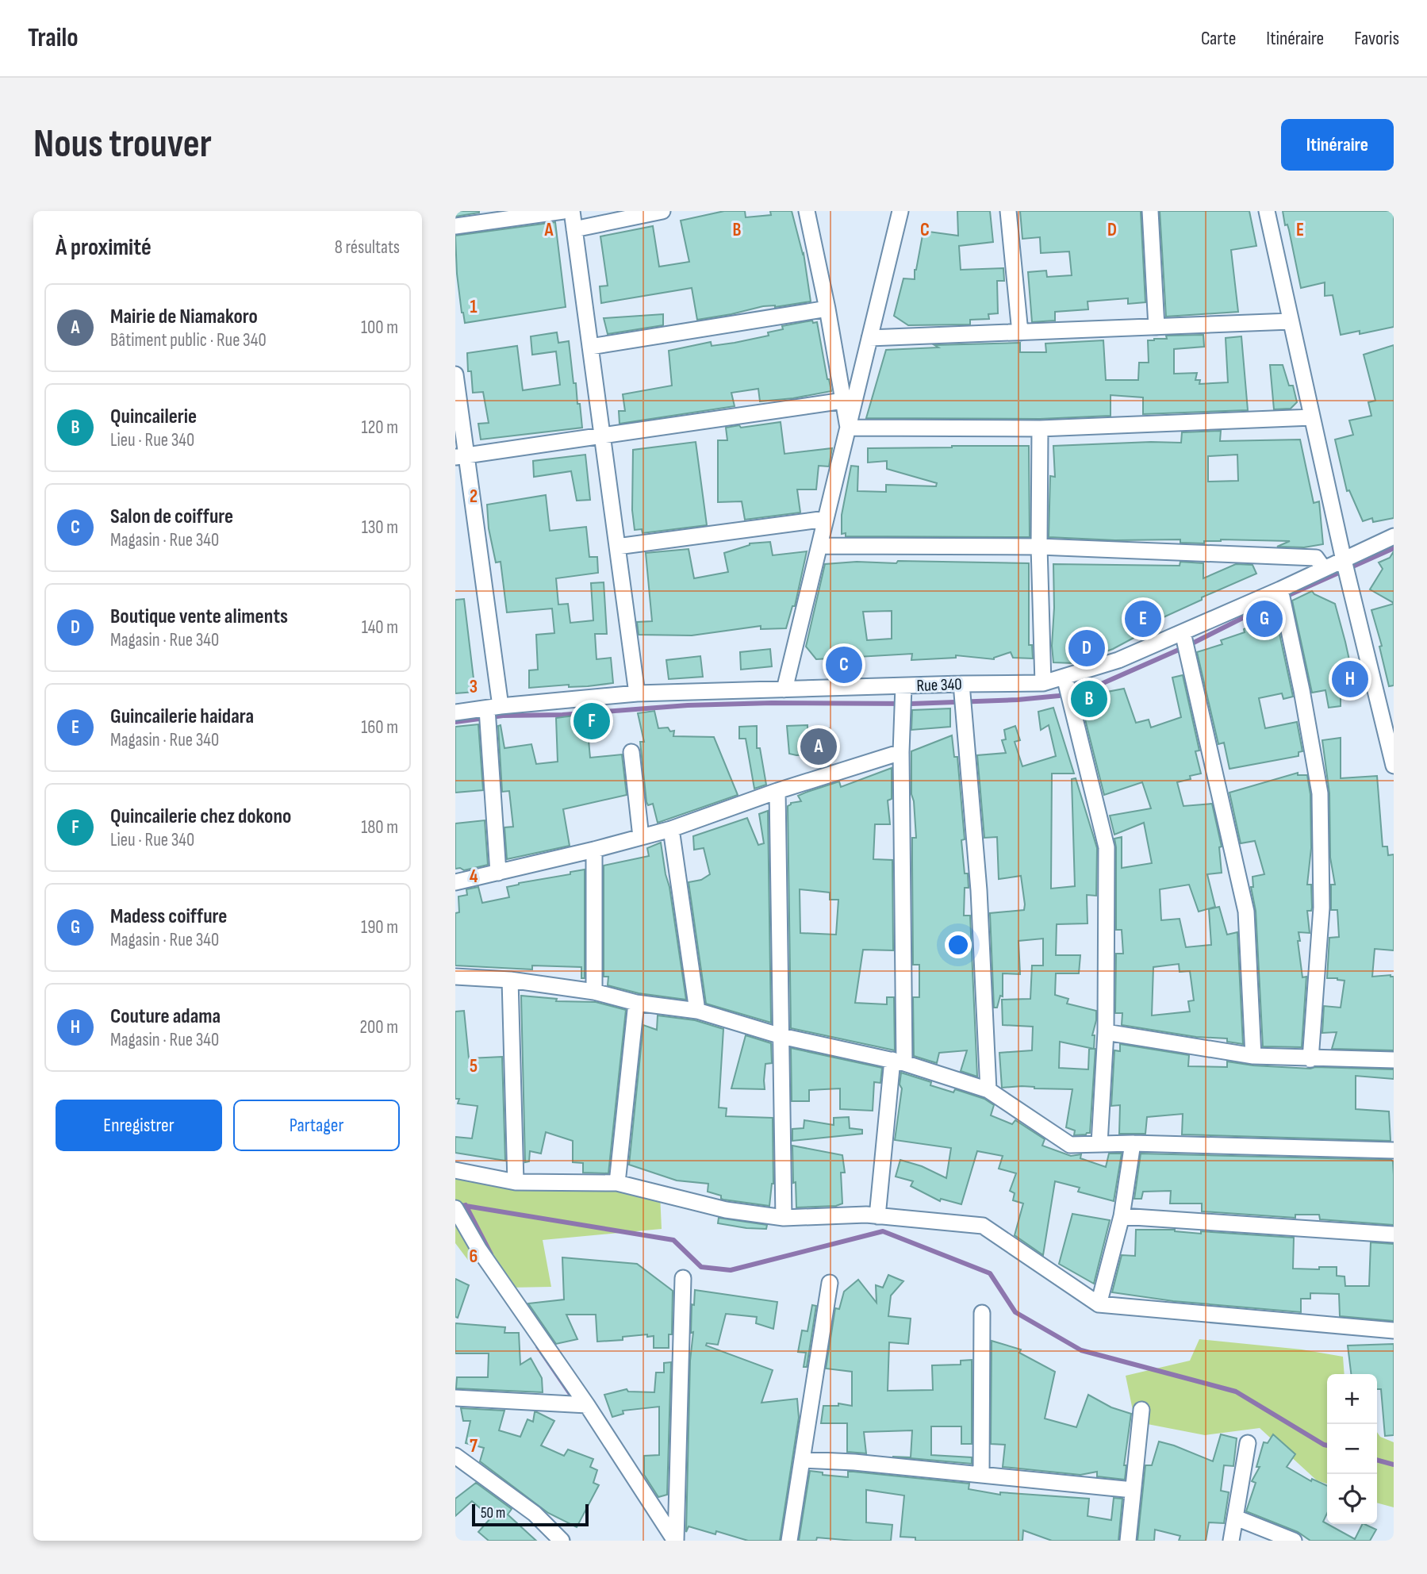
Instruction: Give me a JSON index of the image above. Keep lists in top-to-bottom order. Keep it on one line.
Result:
{"streets":{"street":["Rue 340"]},"scale_bar":"50 m","page":{"header":"Trailo","nav":["Carte","Itinéraire","Favoris"],"buttons":["Itinéraire",["Enregistrer","Partager"]],"title":"Nous trouver","heading":["À proximité","8 résultats"],"list":[{"mark":"A","name":"Mairie de Niamakoro","note":"Bâtiment public · Rue 340","value":"100 m"},{"mark":"B","name":"Quincailerie","note":"Lieu · Rue 340","value":"120 m"},{"mark":"C","name":"Salon de coiffure","note":"Magasin · Rue 340","value":"130 m"},{"mark":"D","name":"Boutique vente aliments","note":"Magasin · Rue 340","value":"140 m"},{"mark":"E","name":"Guincailerie haidara","note":"Magasin · Rue 340","value":"160 m"},{"mark":"F","name":"Quincailerie chez dokono","note":"Lieu · Rue 340","value":"180 m"},{"mark":"G","name":"Madess coiffure","note":"Magasin · Rue 340","value":"190 m"},{"mark":"H","name":"Couture adama","note":"Magasin · Rue 340","value":"200 m"}],"pins":["E","G","D","C","H","B","F","A"],"map_buttons":["+","−"],"scale":"50 m"},"grid":{"columns":["A","B","C","D","E"],"rows":["1","2","3","4","5","6","7"]}}
